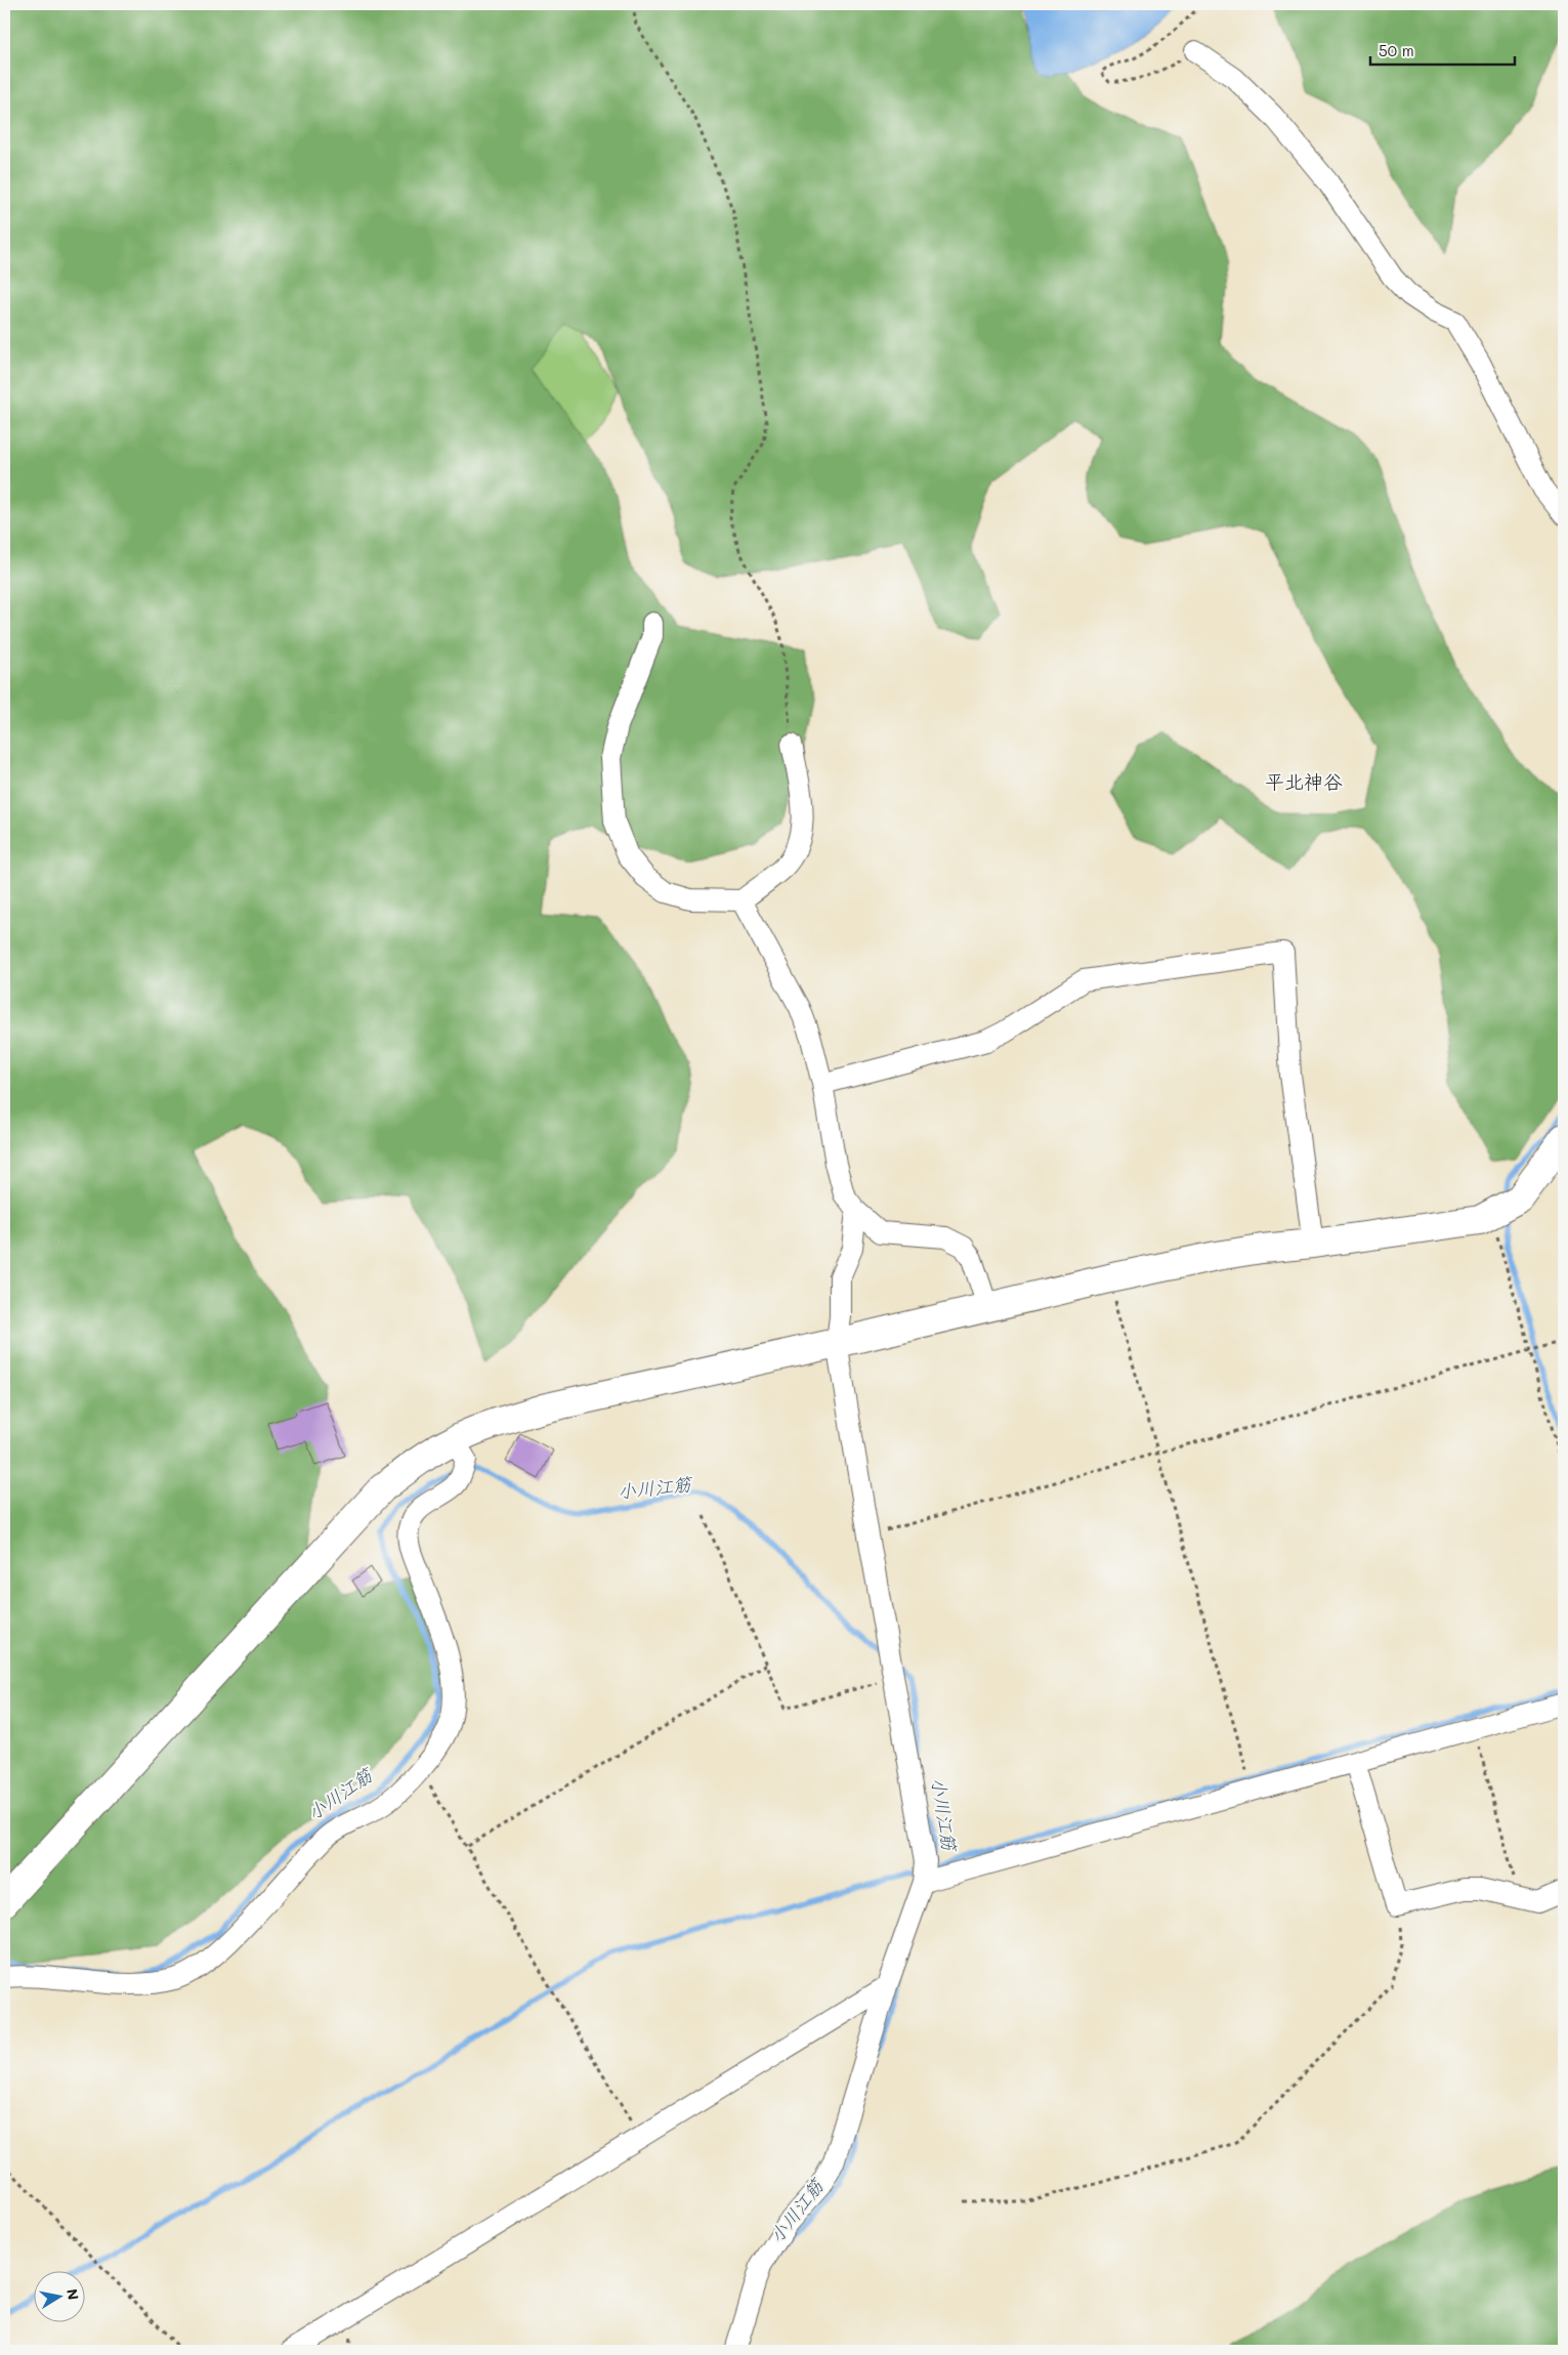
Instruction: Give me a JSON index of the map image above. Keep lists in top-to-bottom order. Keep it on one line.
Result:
{"districts":["平北神谷"],"water":["小川江筋"],"scale_bar":"50 m","north":"right"}
